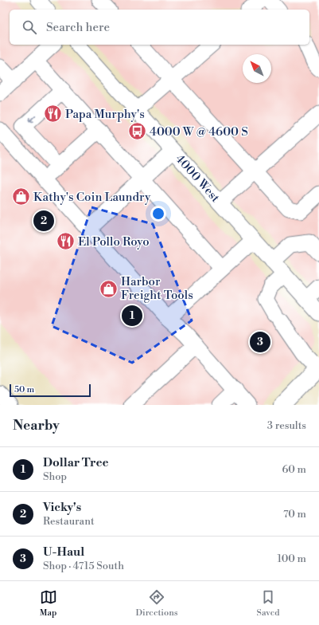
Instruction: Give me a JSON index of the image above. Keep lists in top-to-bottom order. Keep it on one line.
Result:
{"streets":{"street":["4000 West"]},"places":{"restaurant":["Papa Murphy's","El Pollo Royo"],"bus stop":["4000 W @ 4600 S"],"shop":["Kathy's Coin Laundry","Harbor Freight Tools"]},"scale_bar":"50 m","north":"top left","page":{"search":"Search here","pins":["2","1","3"],"scale":"50 m","heading":["Nearby","3 results"],"list":[{"mark":"1","name":"Dollar Tree","note":"Shop","value":"60 m"},{"mark":"2","name":"Vicky's","note":"Restaurant","value":"70 m"},{"mark":"3","name":"U-Haul","note":"Shop · 4715 South","value":"100 m"}],"nav":["Map","Directions","Saved"]}}
